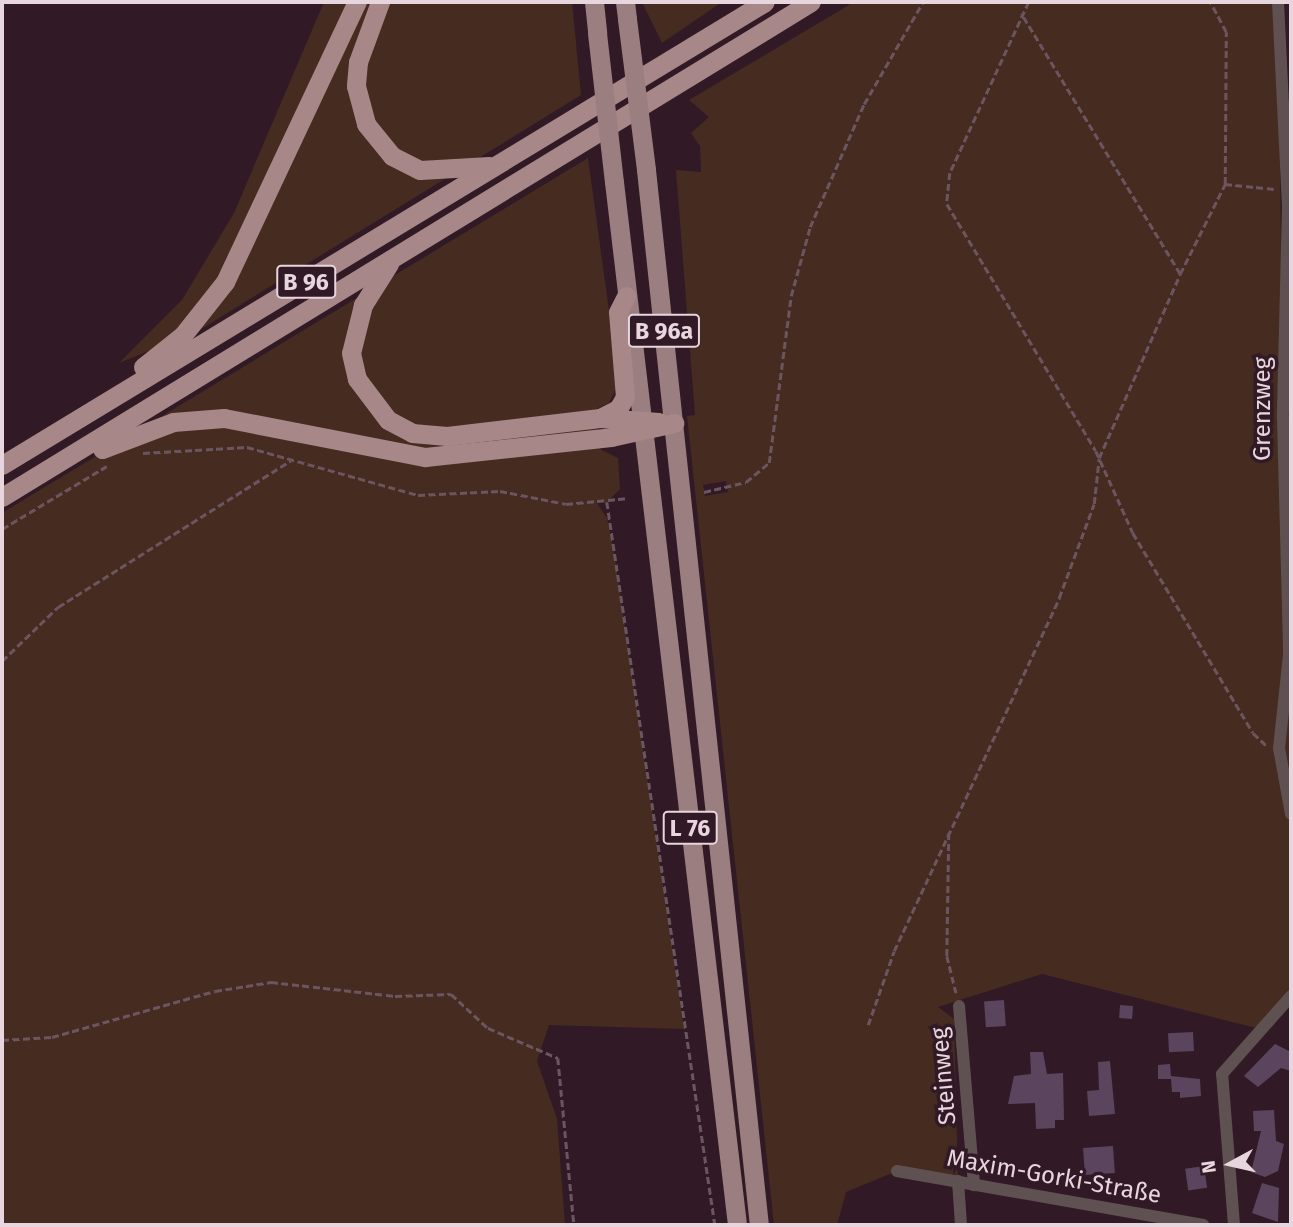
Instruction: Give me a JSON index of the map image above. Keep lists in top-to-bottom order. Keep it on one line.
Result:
{"streets":{"highway":["B 96"],"main road":["B 96a","L 76"],"street":["Grenzweg","Steinweg","Maxim-Gorki-Straße"]},"crossings":[["B 96a","L 76"],["Steinweg","Maxim-Gorki-Straße"]],"north":"left"}
